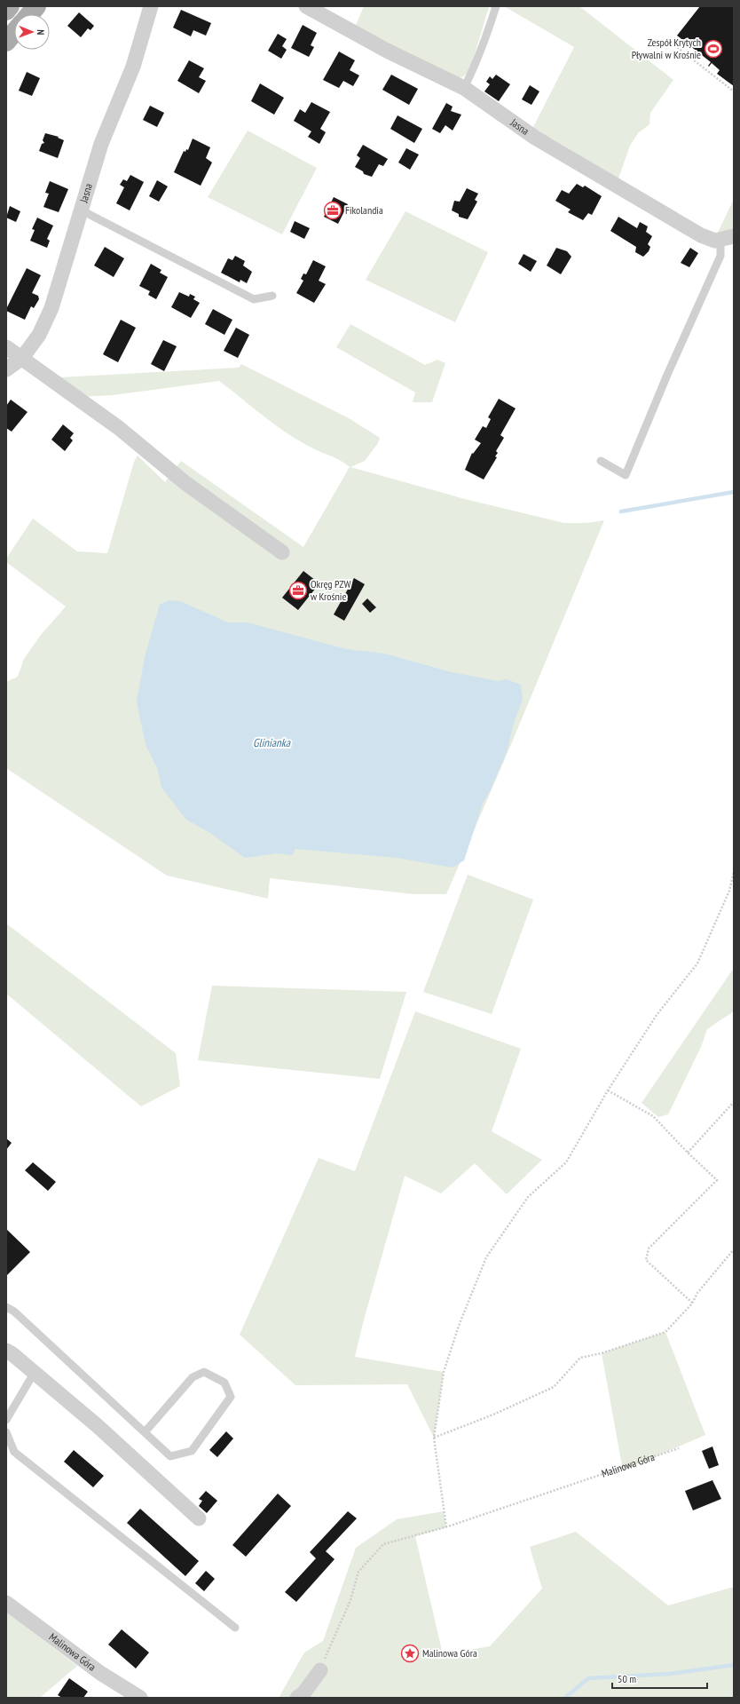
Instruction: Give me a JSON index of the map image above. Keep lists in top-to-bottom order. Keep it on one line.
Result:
{"streets":{"street":["Jasna","Malinowa Góra"]},"water":["Glinianka"],"places":{"sports":["Zespół Krytych Pływalni w Krośnie"],"office":["Fikolandia","Okręg PZW w Krośnie"],"place":["Malinowa Góra"]},"scale_bar":"50 m","north":"right"}
